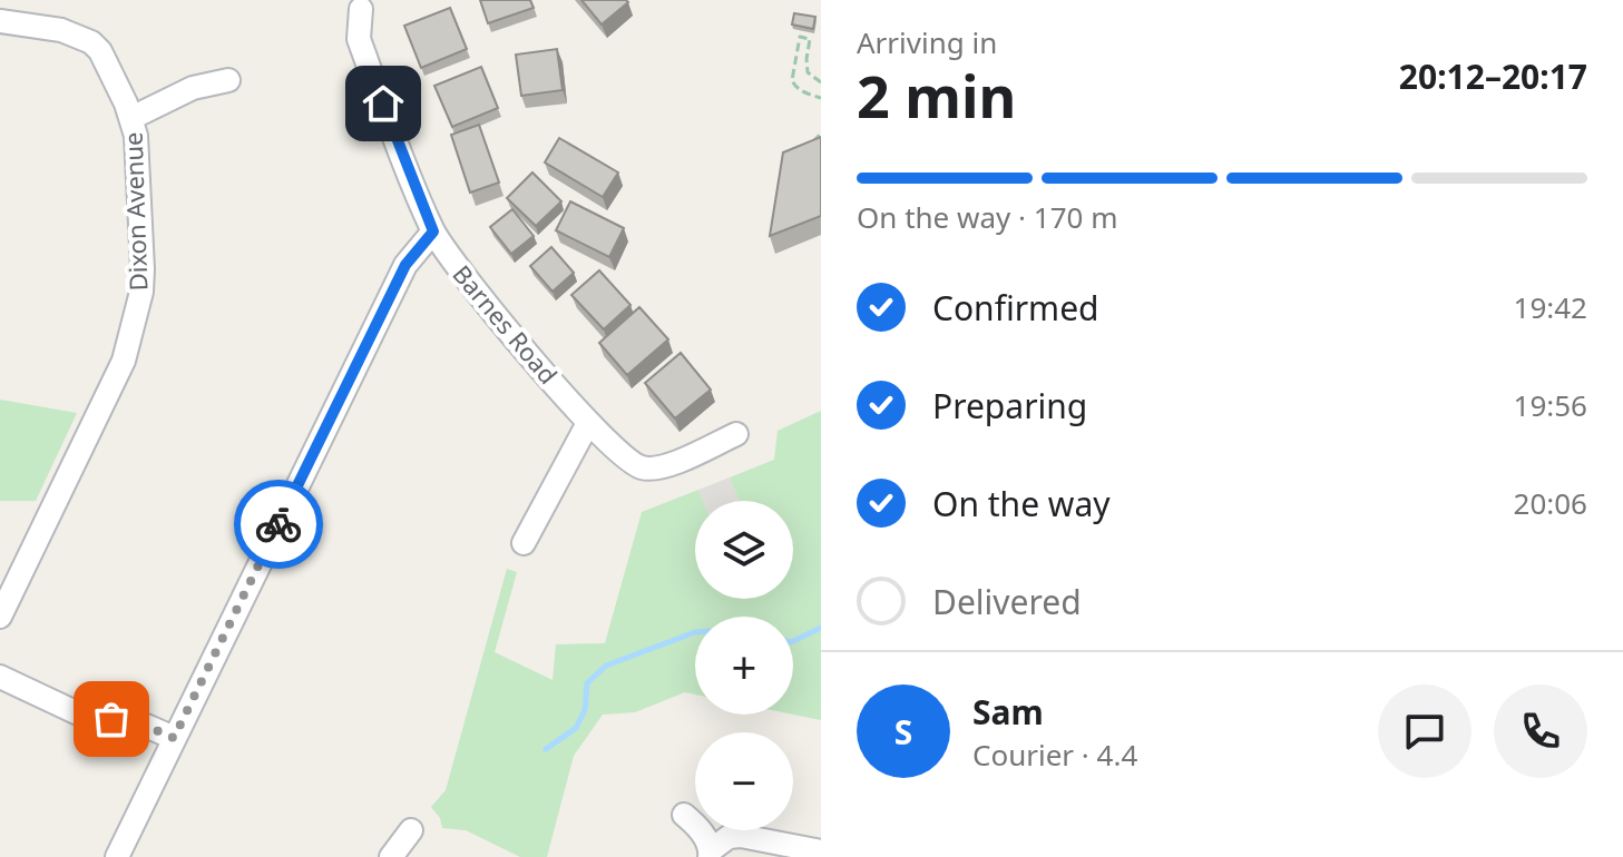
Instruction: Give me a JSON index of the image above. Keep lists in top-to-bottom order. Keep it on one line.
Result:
{"streets":{"street":["Dixon Avenue","Barnes Road"]},"page":{"heading":["2 min","Arriving in","20:12–20:17"],"panel":["Sam","Courier · 4.4"],"bar":"On the way · 170 m","list":[["Confirmed","19:42"],["Preparing","19:56"],["On the way","20:06"],"Delivered"],"map_buttons":["+","−"],"round":"S"}}
